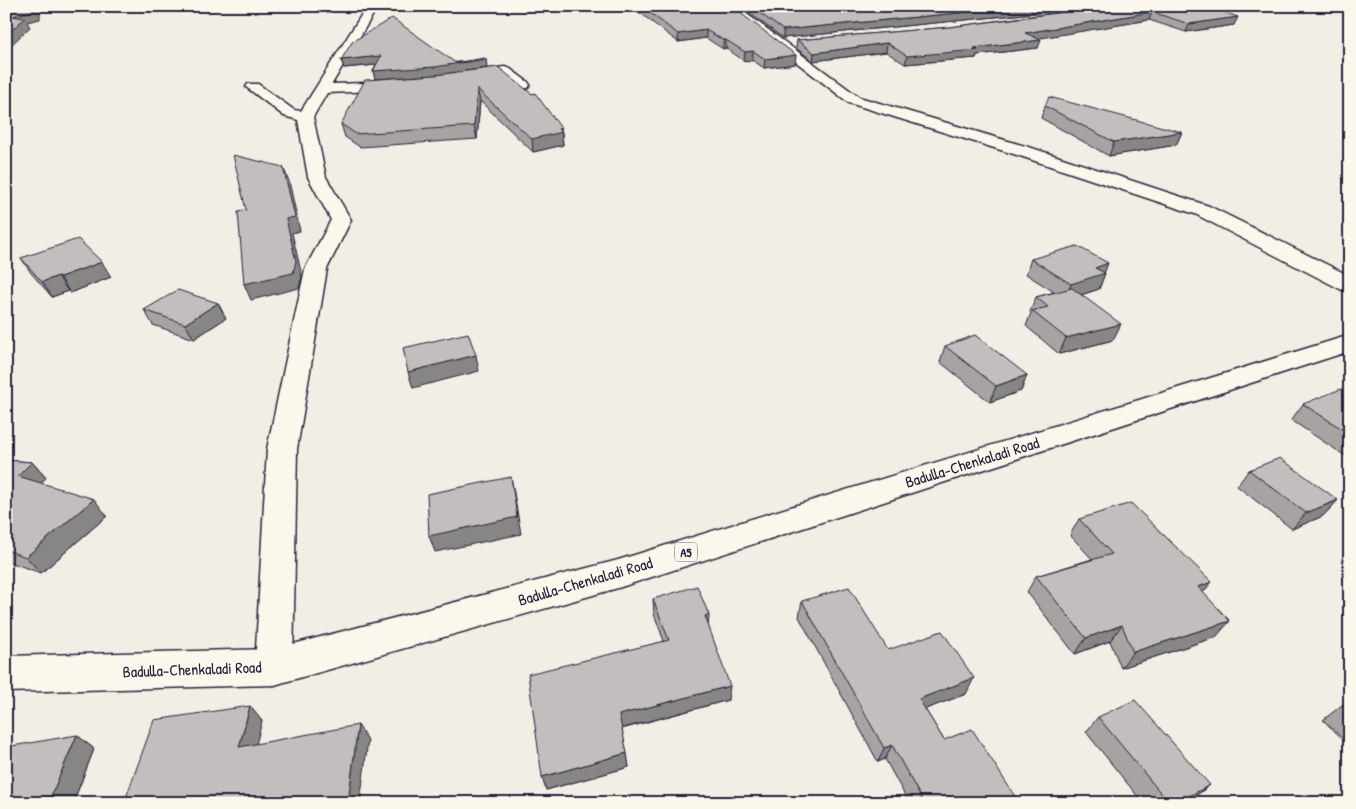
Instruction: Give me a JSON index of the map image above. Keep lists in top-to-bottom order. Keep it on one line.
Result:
{"streets":{"main road":["Badulla-Chenkaladi Road","A5"]}}
